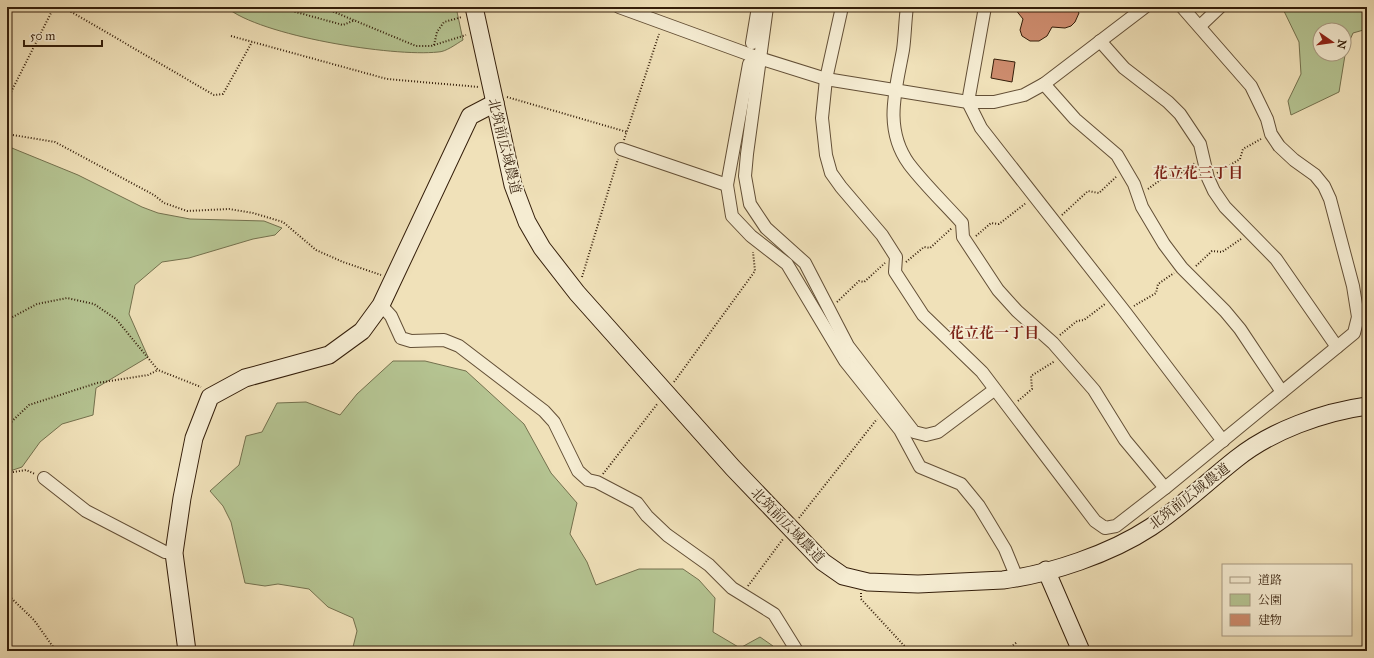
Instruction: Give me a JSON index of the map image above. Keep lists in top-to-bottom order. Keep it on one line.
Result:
{"streets":{"street":["北筑前広域農道"]},"districts":["花立花三丁目","花立花一丁目"],"legend":["道路","公園","建物"],"scale_bar":"50 m","north":"right"}
